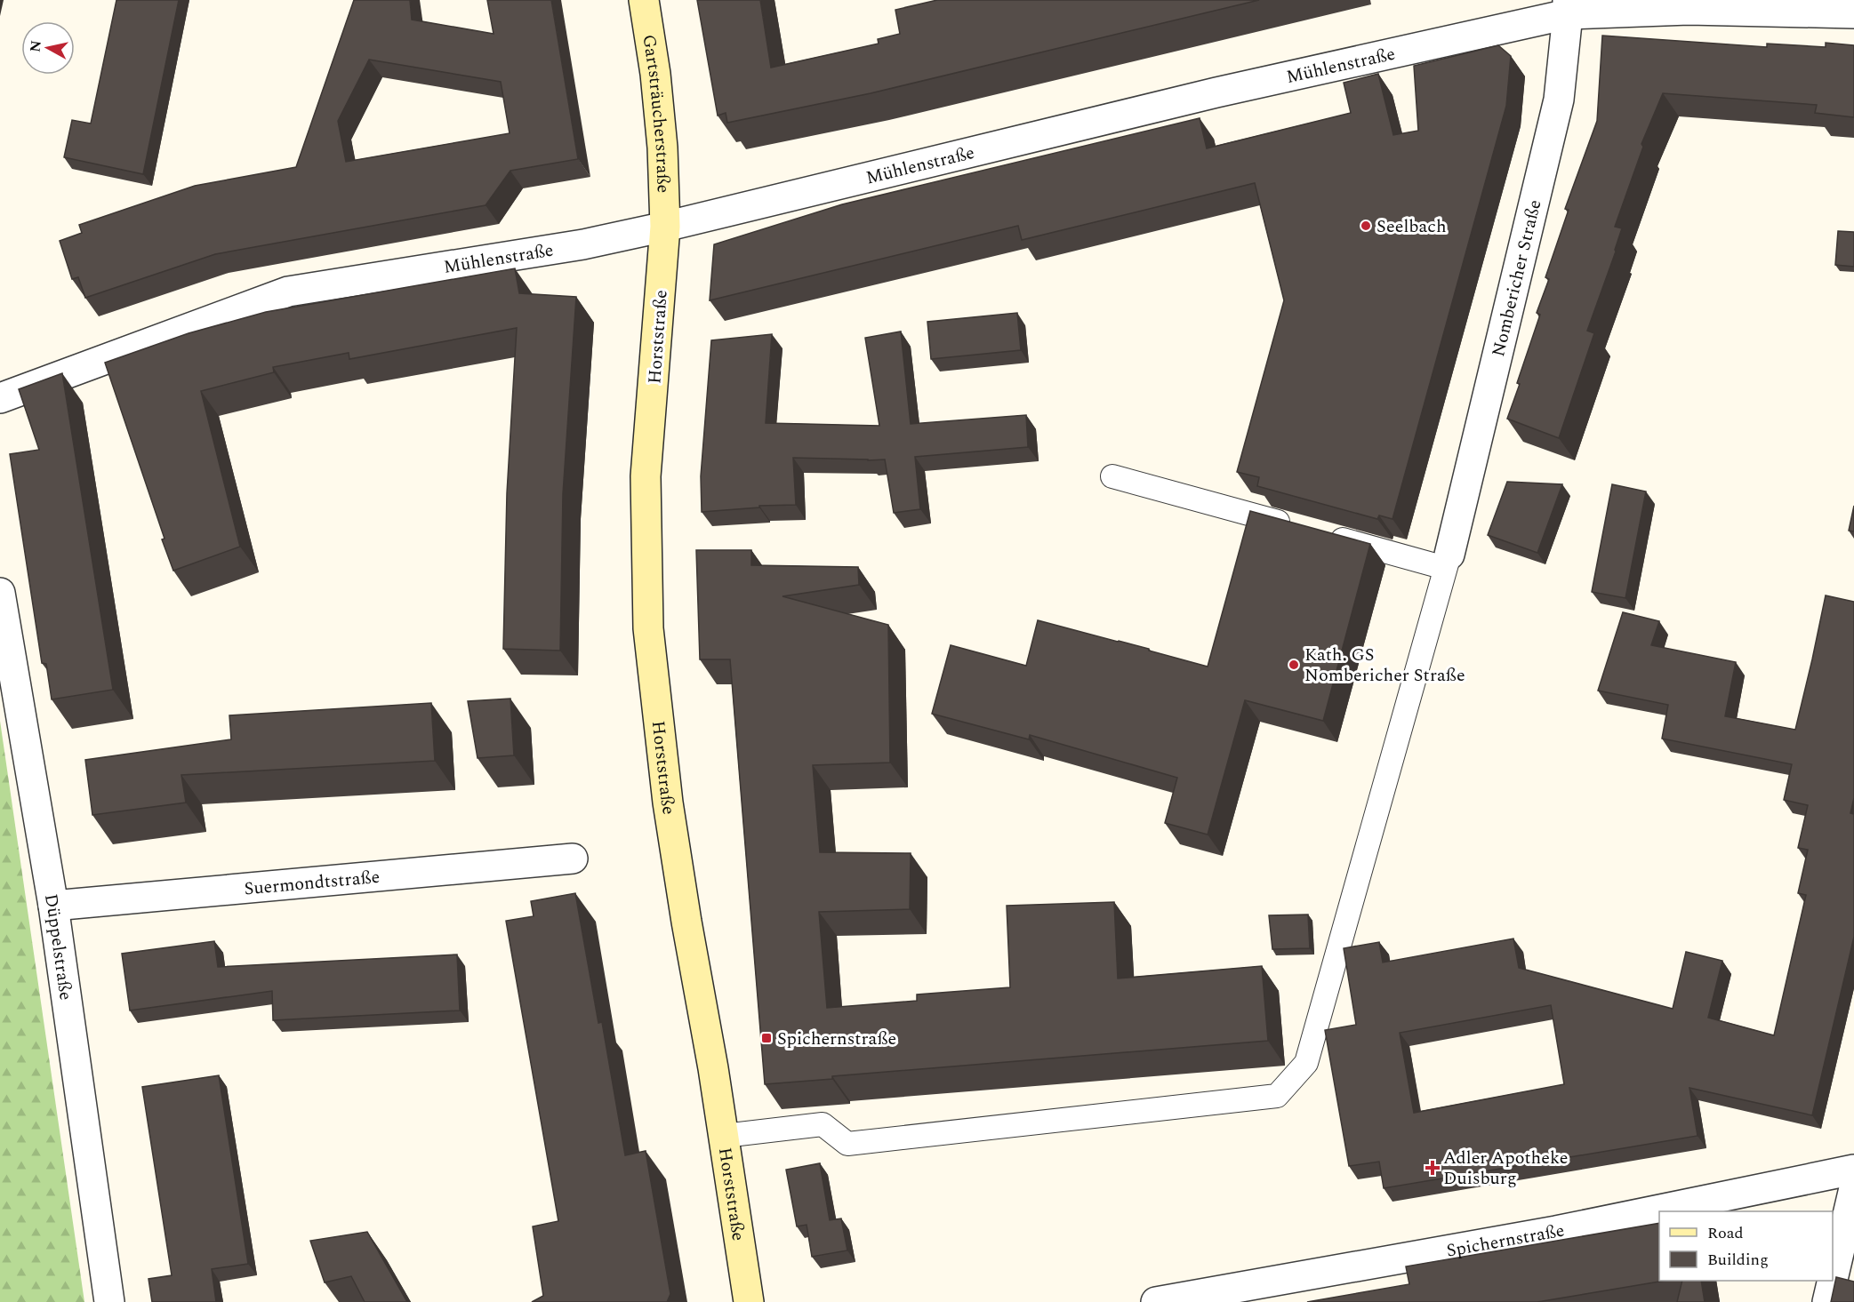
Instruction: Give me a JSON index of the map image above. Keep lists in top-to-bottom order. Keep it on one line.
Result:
{"streets":{"street":["Mühlenstraße","Gartsträucherstraße","Nombericher Straße","Horststraße","Suermondtstraße","Düppelstraße","Spichernstraße"]},"crossings":[["Mühlenstraße","Gartsträucherstraße"],["Mühlenstraße","Nombericher Straße"],["Mühlenstraße","Horststraße"],["Gartsträucherstraße","Horststraße"],["Suermondtstraße","Düppelstraße"]],"places":{"other":["Seelbach","Kath. GS Nombericher Straße"],"transit":["Spichernstraße"],"health":["Adler Apotheke Duisburg"]},"legend":["Road","Building"],"north":"left"}
